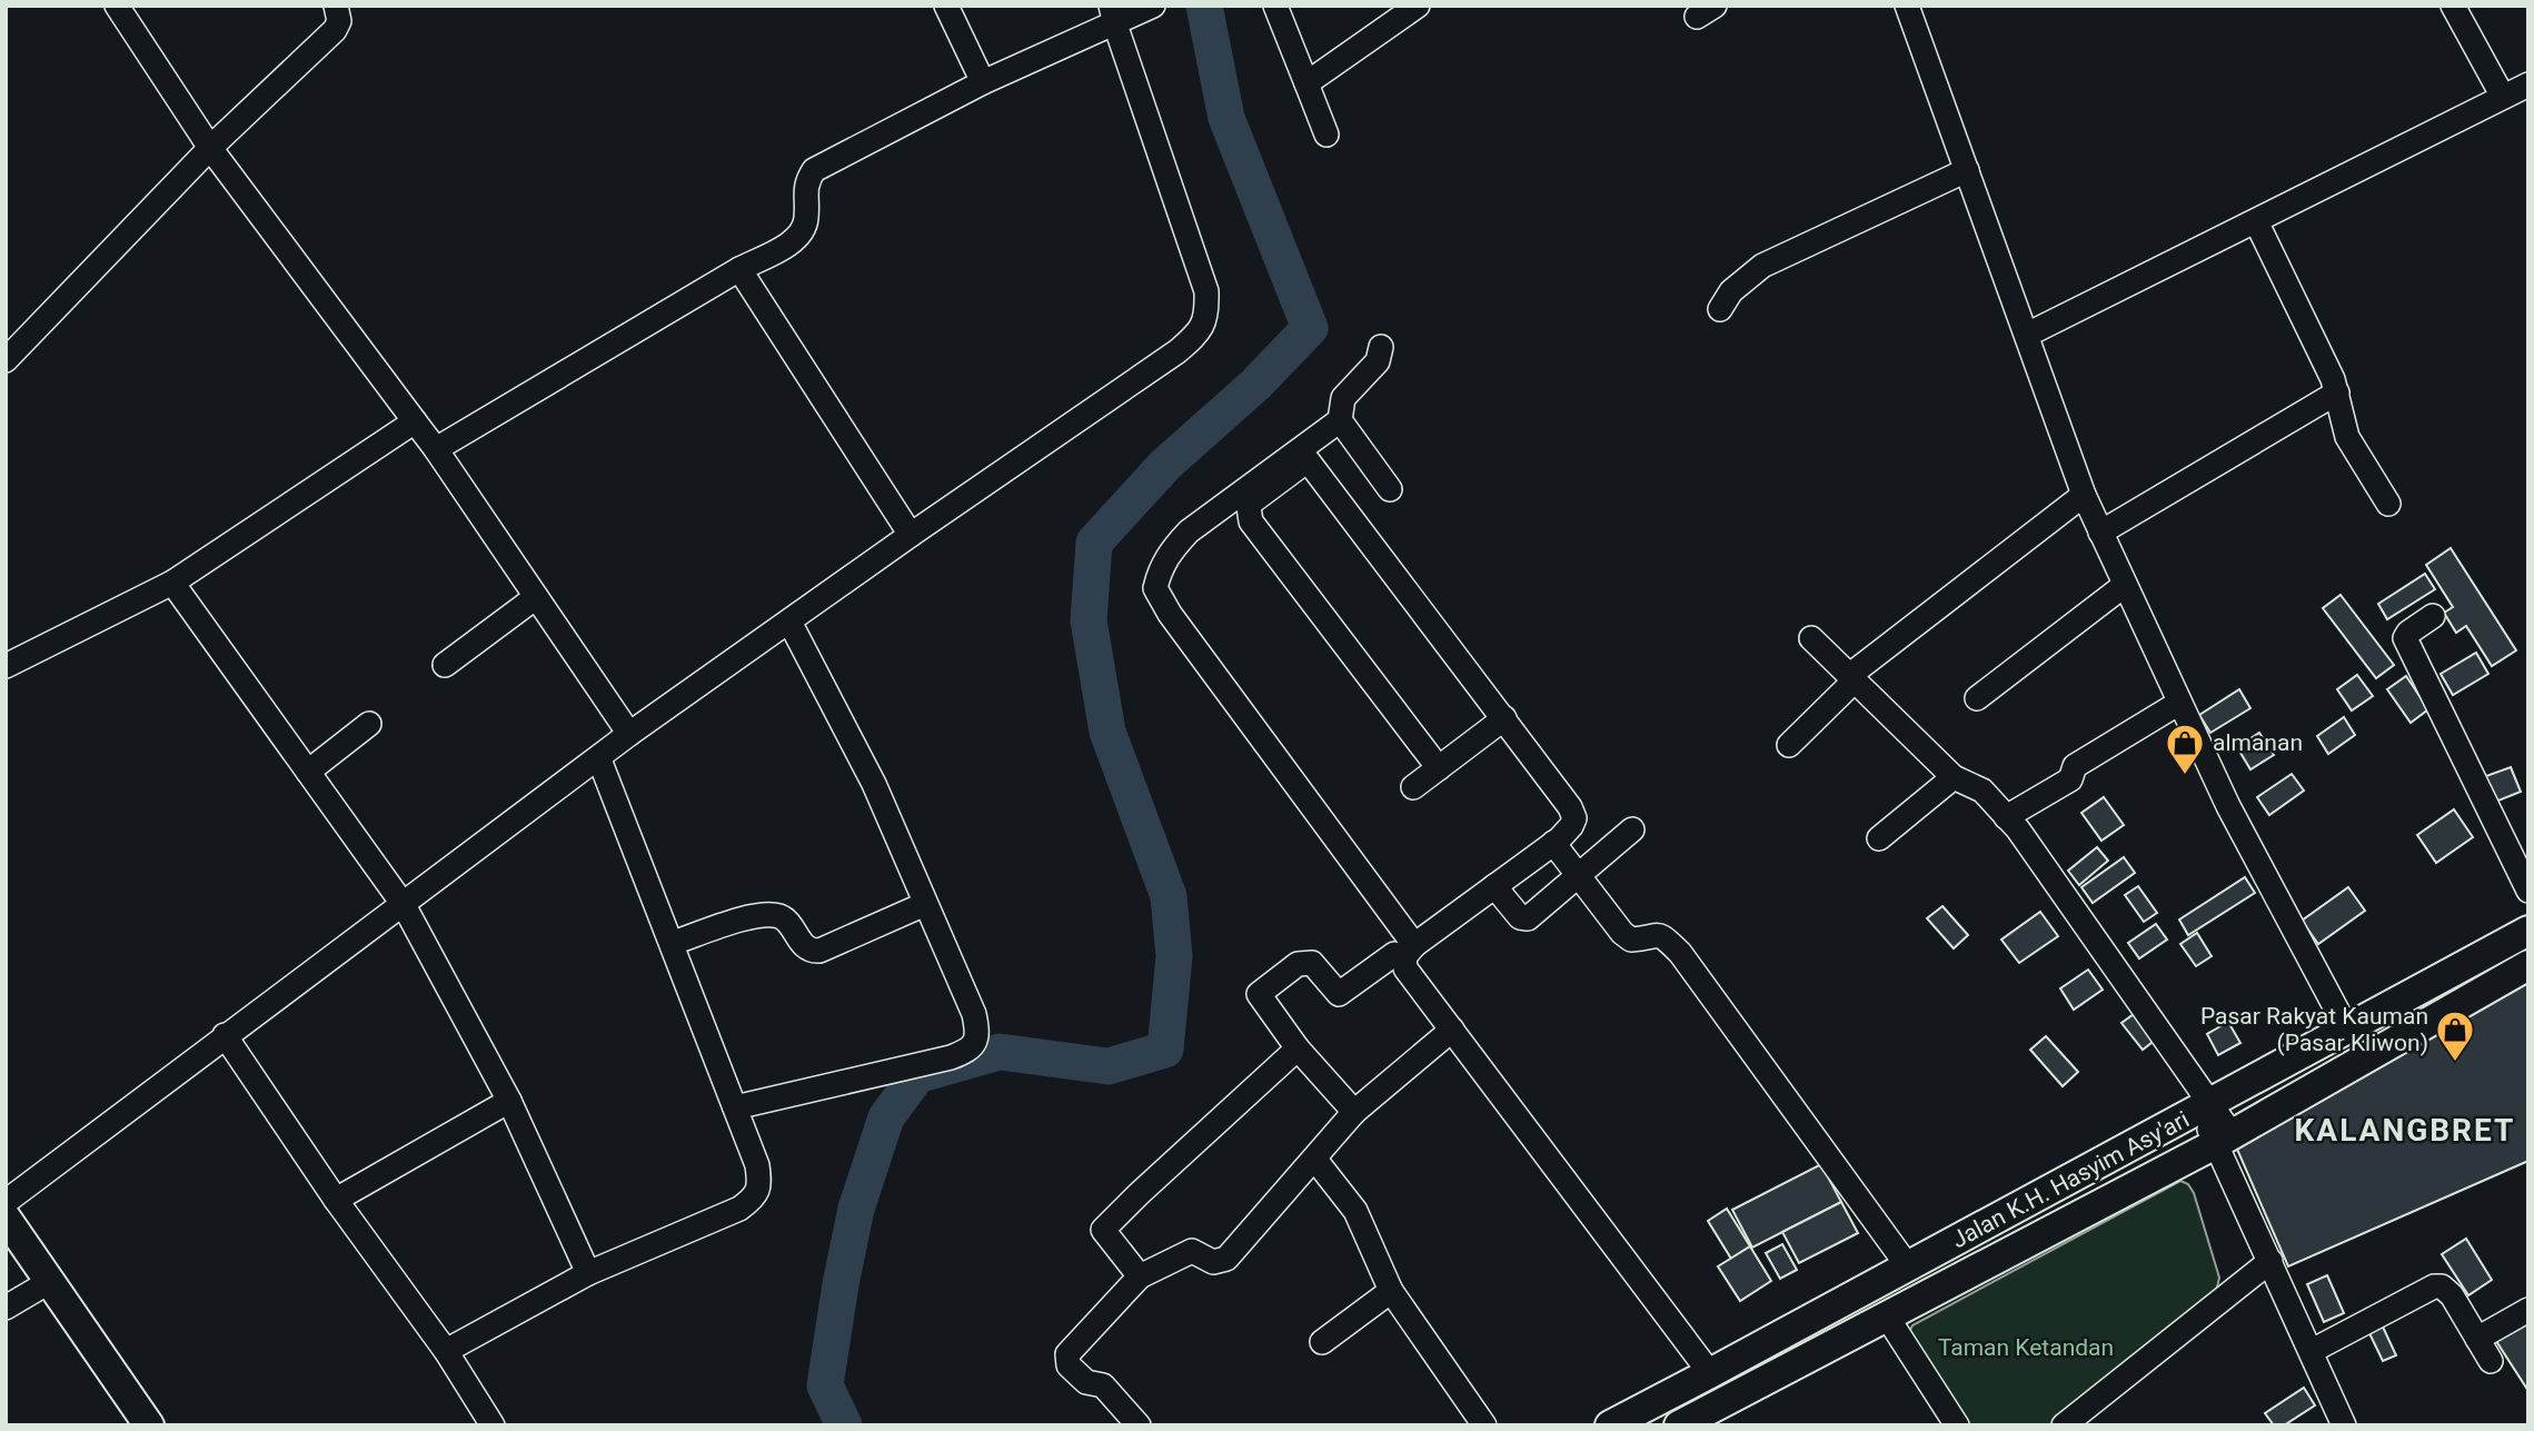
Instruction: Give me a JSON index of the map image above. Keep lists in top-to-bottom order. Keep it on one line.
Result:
{"streets":{"main road":["Jalan K.H. Hasyim Asy'ari"]},"districts":["KALANGBRET"],"parks":["Taman Ketandan"],"places":{"shop":["almanan","Pasar Rakyat Kauman (Pasar Kliwon)"]}}
